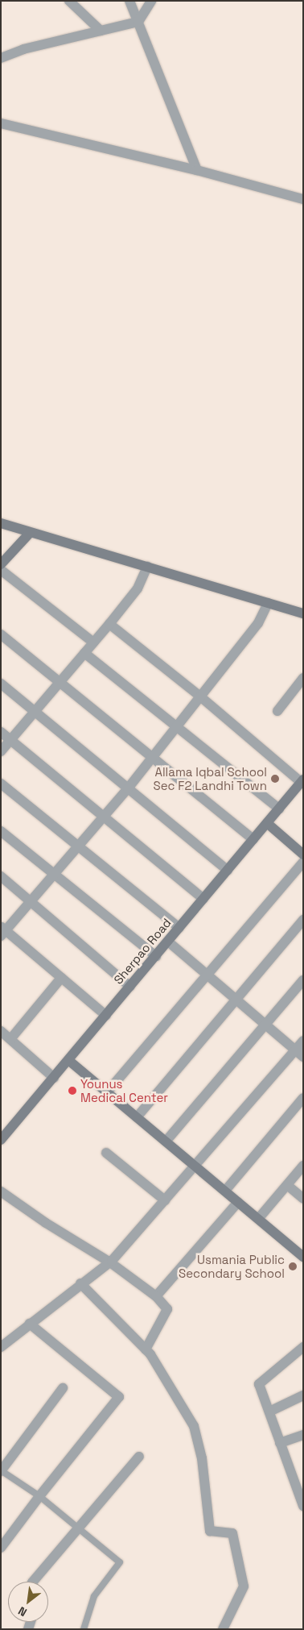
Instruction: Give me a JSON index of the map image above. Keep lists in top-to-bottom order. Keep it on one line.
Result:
{"streets":{"street":["Sherpao Road"]},"places":["Allama Iqbal School Sec F2 Landhi Town","Younus Medical Center","Usmania Public Secondary School"],"north":"bottom left"}
